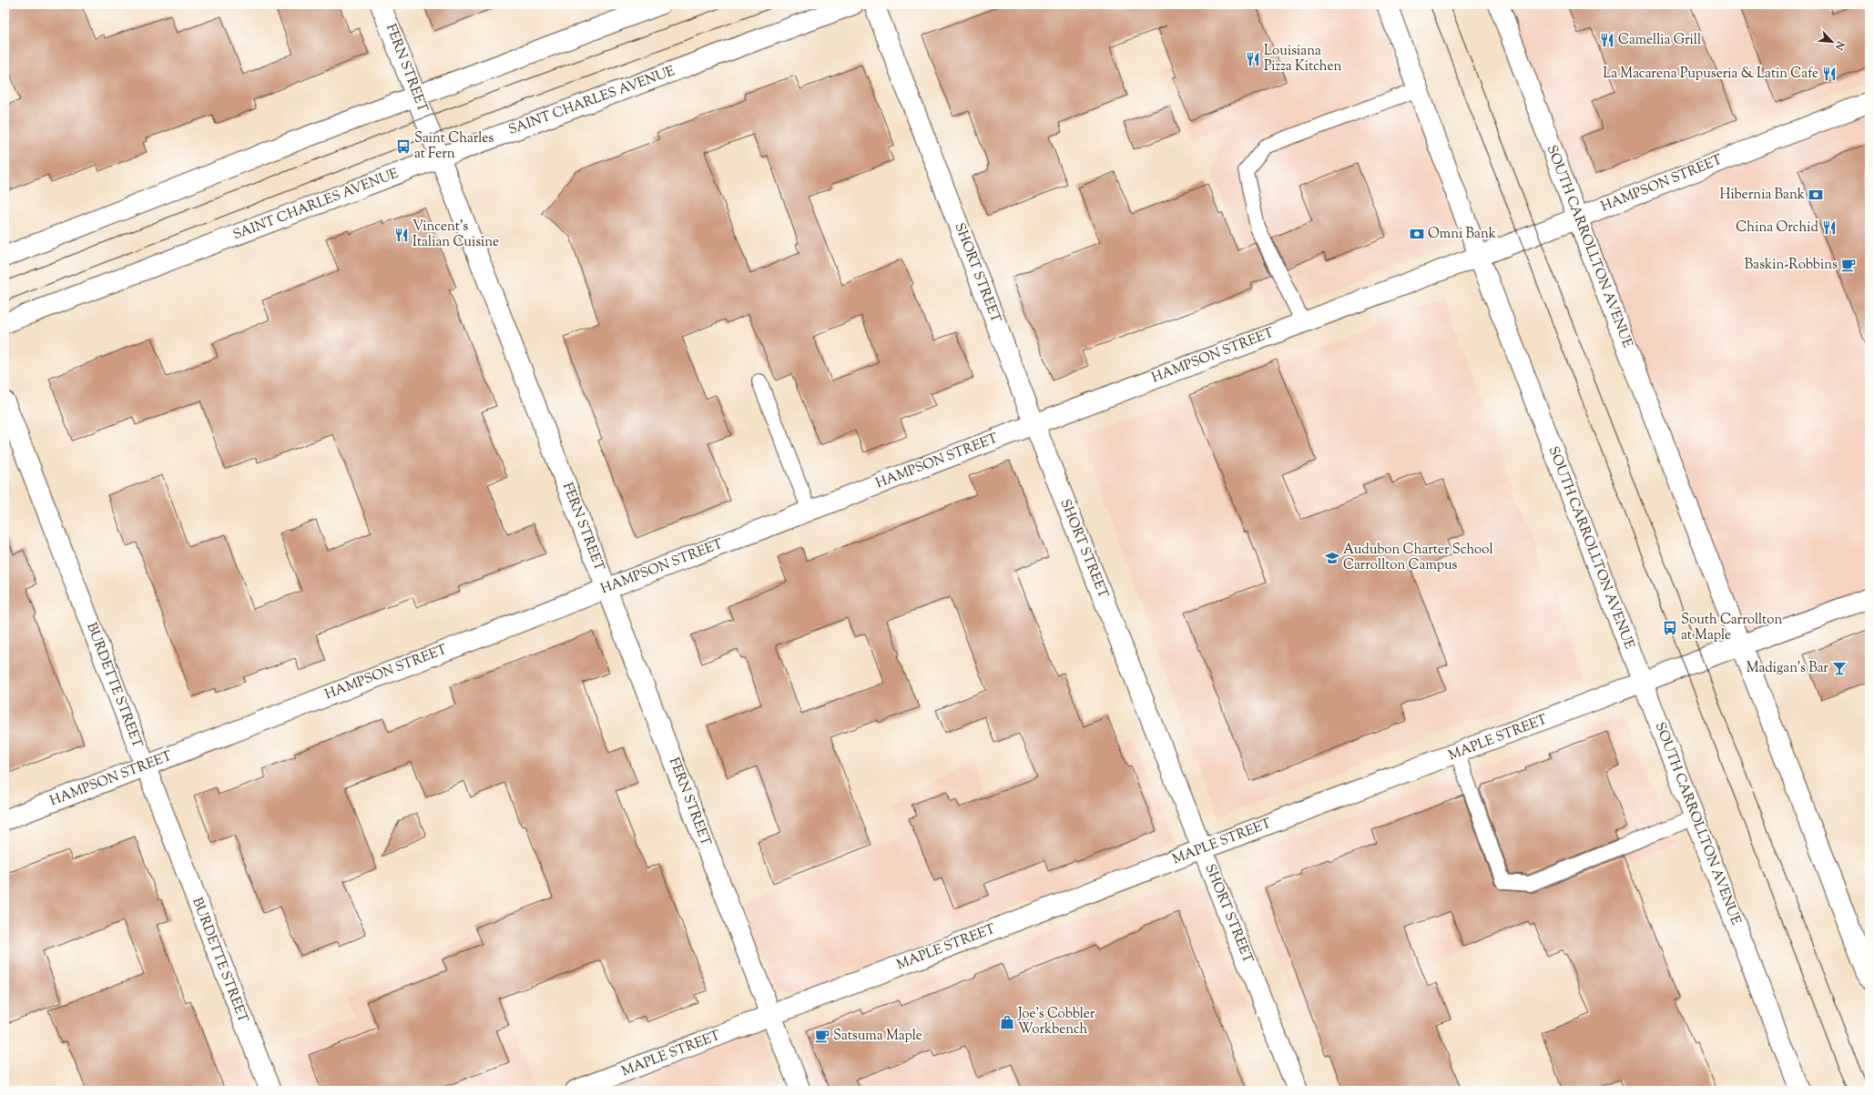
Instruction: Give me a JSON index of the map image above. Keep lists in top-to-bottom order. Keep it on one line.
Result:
{"streets":{"street":["FERN STREET","SAINT CHARLES AVENUE","HAMPSON STREET","SOUTH CARROLLTON AVENUE","SHORT STREET","BURDETTE STREET","MAPLE STREET"]},"crossings":[["FERN STREET","SAINT CHARLES AVENUE"],["FERN STREET","HAMPSON STREET"],["FERN STREET","MAPLE STREET"],["HAMPSON STREET","SOUTH CARROLLTON AVENUE"],["HAMPSON STREET","SHORT STREET"],["HAMPSON STREET","BURDETTE STREET"],["SOUTH CARROLLTON AVENUE","MAPLE STREET"],["SHORT STREET","MAPLE STREET"]],"places":{"restaurant":["Camellia Grill","Louisiana Pizza Kitchen","La Macarena Pupuseria & Latin Cafe","China Orchid","Vincent's Italian Cuisine"],"bus stop":["Saint Charles at Fern","South Carrollton at Maple"],"bank":["Hibernia Bank","Omni Bank"],"cafe":["Baskin-Robbins","Satsuma Maple"],"school or university":["Audubon Charter School Carrollton Campus"],"bar":["Madigan's Bar"],"shop":["Joe's Cobbler Workbench"]},"north":"bottom right"}
